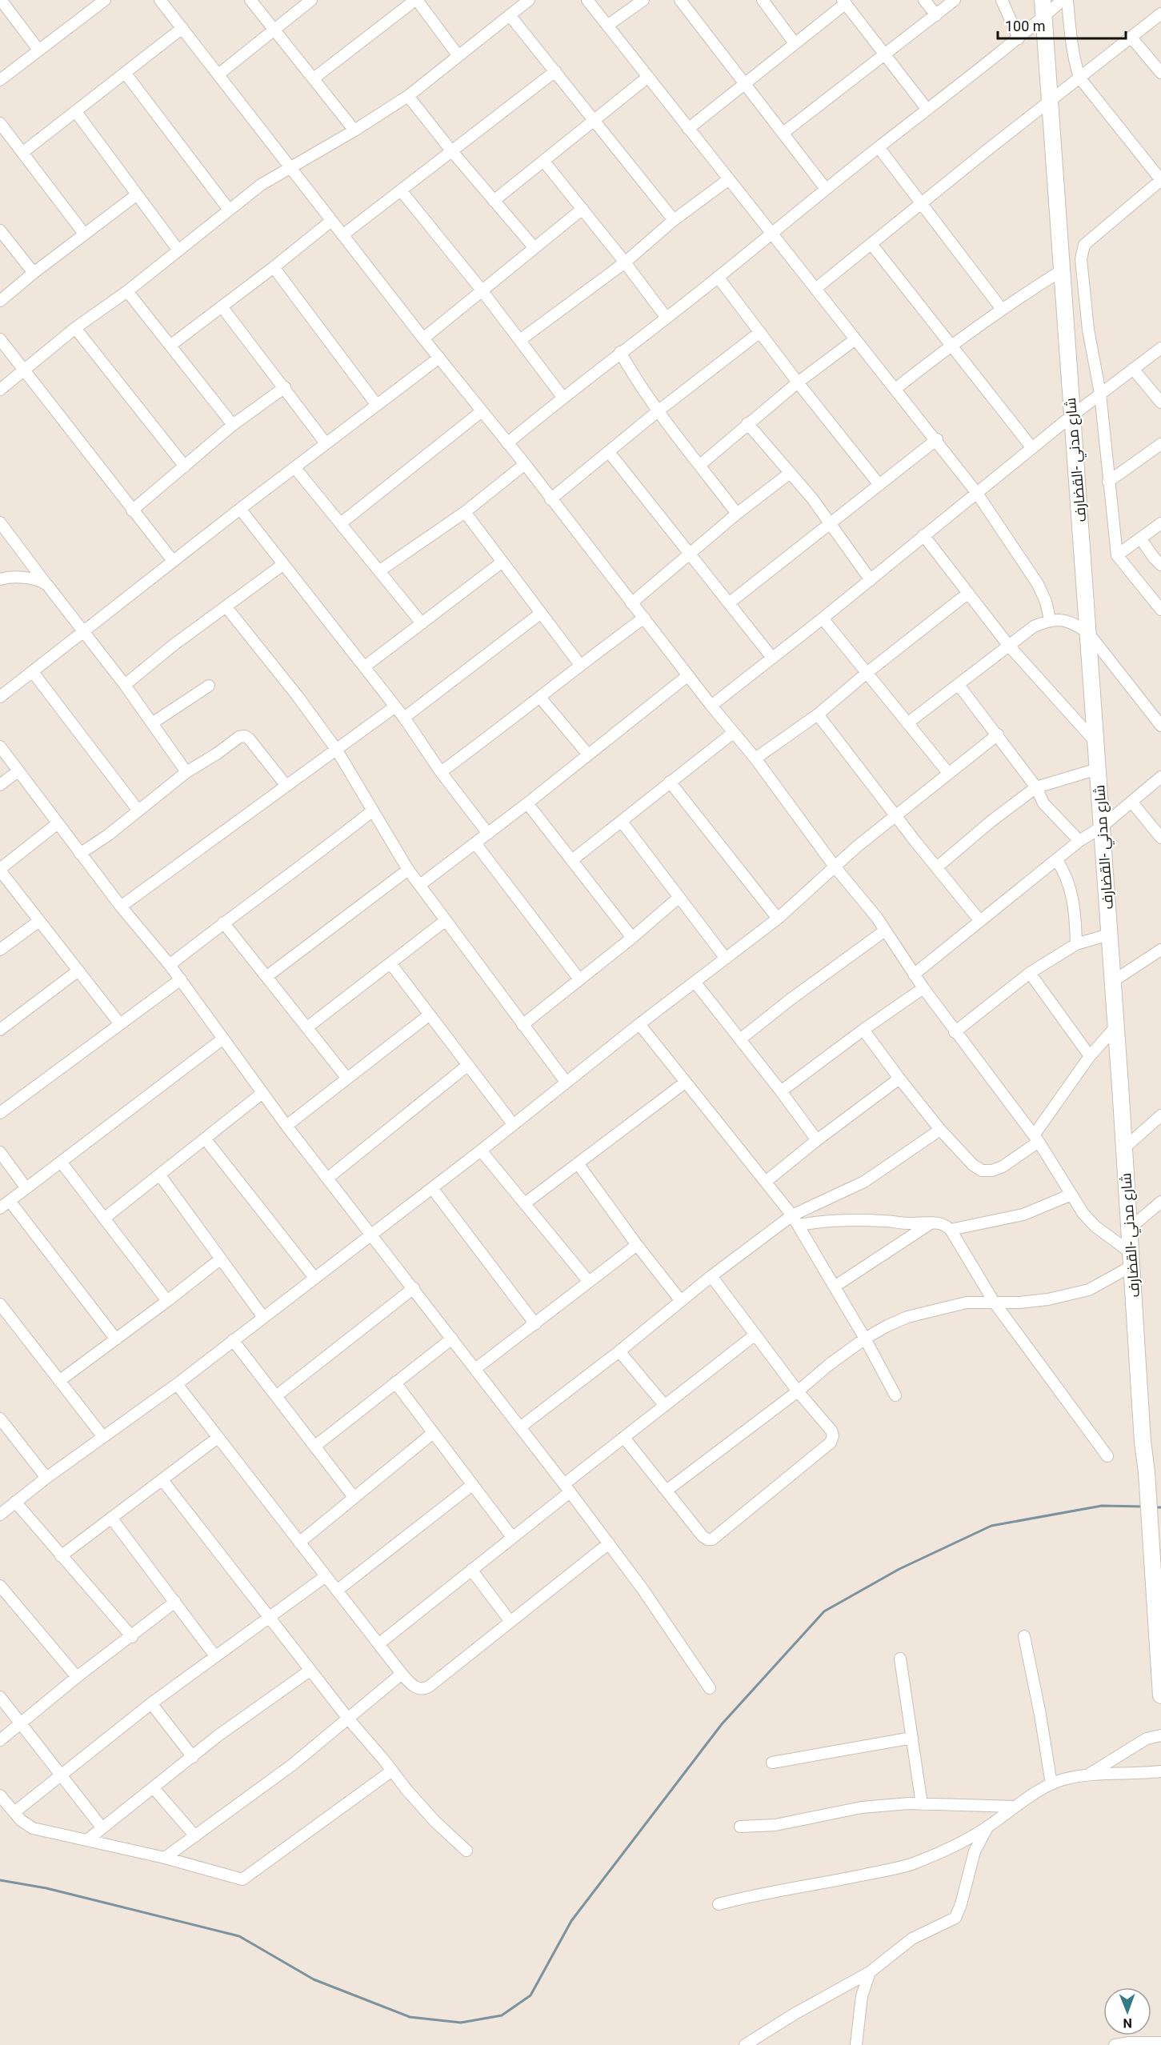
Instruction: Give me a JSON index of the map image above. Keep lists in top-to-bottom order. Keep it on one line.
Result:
{"streets":{"highway":["شارع مدني -القضارف"]},"scale_bar":"100 m","north":"bottom"}
